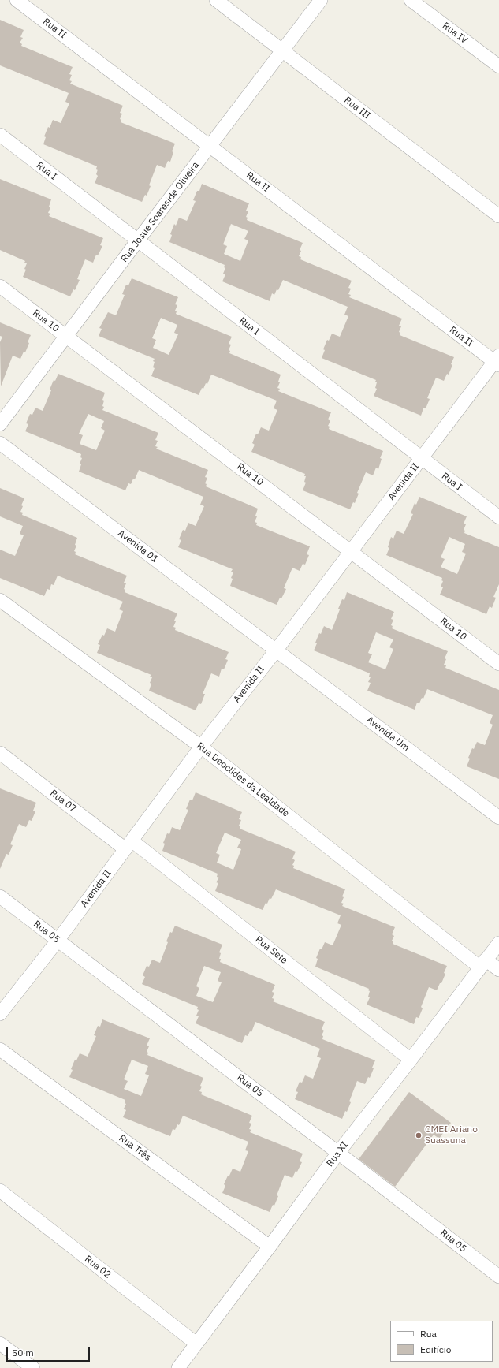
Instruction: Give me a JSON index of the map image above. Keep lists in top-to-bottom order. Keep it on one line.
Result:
{"streets":{"street":["Rua II","Rua IV","Rua III","Rua I","Rua Josue Soareside Oliveira","Rua 10","Avenida II","Avenida 01","Avenida Um","Rua Deoclides da Lealdade","Rua 07","Rua 05","Rua Sete","Rua Três","Rua XI","Rua 02"]},"crossings":[["Rua II","Rua Josue Soareside Oliveira"],["Rua II","Avenida II"],["Rua III","Rua Josue Soareside Oliveira"],["Rua I","Rua Josue Soareside Oliveira"],["Rua I","Avenida II"],["Rua Josue Soareside Oliveira","Rua 10"],["Rua 10","Avenida II"],["Avenida II","Avenida 01"],["Avenida II","Avenida Um"],["Avenida II","Rua Deoclides da Lealdade"],["Avenida II","Rua 07"],["Avenida II","Rua 05"],["Avenida II","Rua Sete"],["Avenida 01","Avenida Um"],["Rua Deoclides da Lealdade","Rua XI"],["Rua 07","Rua Sete"],["Rua 05","Rua XI"],["Rua Sete","Rua XI"],["Rua Três","Rua XI"],["Rua XI","Rua 02"]],"places":["CMEI Ariano Suassuna"],"legend":["Rua","Edifício"],"scale_bar":"50 m"}
